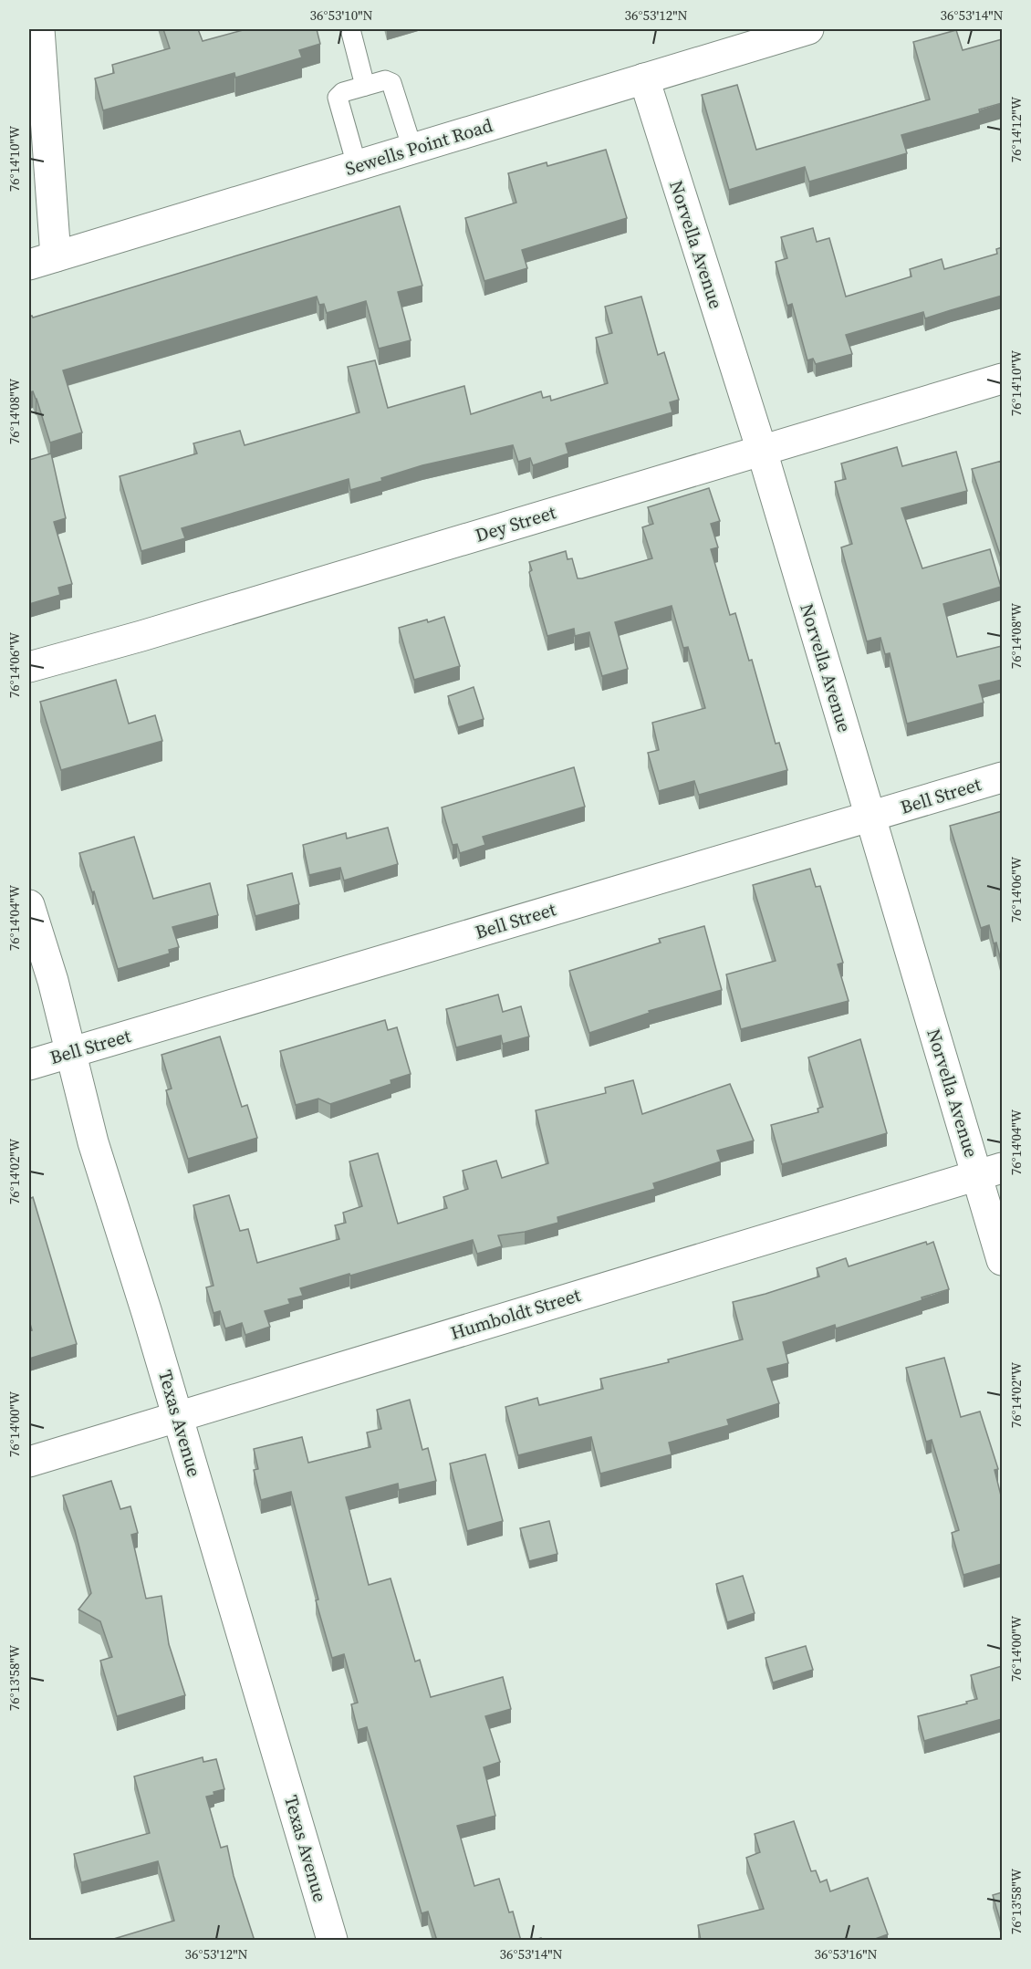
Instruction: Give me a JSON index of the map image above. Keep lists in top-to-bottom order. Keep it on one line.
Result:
{"streets":{"street":["Sewells Point Road","Norvella Avenue","Dey Street","Bell Street","Humboldt Street","Texas Avenue"]},"crossings":[["Sewells Point Road","Norvella Avenue"],["Norvella Avenue","Dey Street"],["Norvella Avenue","Bell Street"],["Norvella Avenue","Humboldt Street"],["Bell Street","Texas Avenue"],["Humboldt Street","Texas Avenue"]],"coordinates":["36°53'10\"N","36°53'12\"N","36°53'14\"N","76°14'12\"W","76°14'10\"W","76°14'08\"W","76°14'06\"W","76°14'04\"W","76°14'02\"W","76°14'00\"W","76°13'58\"W","36°53'16\"N"]}
